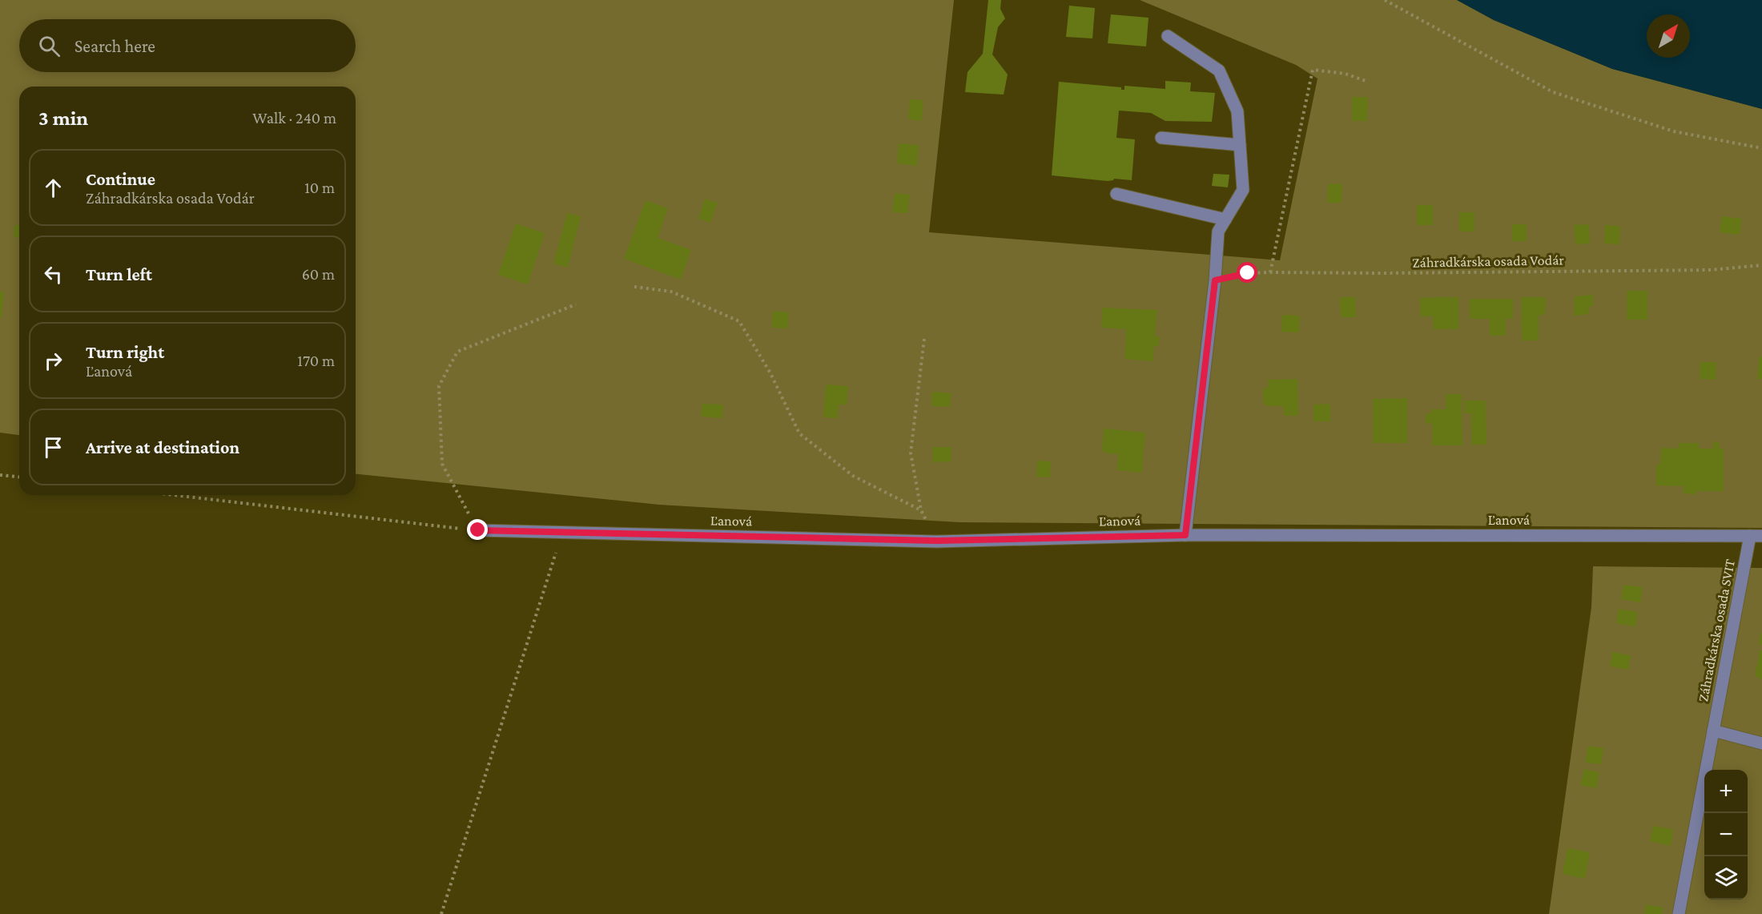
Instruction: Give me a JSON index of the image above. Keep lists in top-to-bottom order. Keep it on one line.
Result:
{"streets":{"street":["Ľanová","Záhradkárska osada SVIT"],"path":["Záhradkárska osada Vodár"]},"crossings":[["Ľanová","Záhradkárska osada SVIT"]],"north":"top right","page":{"search":"Search here","heading":["3 min","Walk · 240 m"],"list":[["Continue","Záhradkárska osada Vodár","10 m"],["Turn left","60 m"],["Turn right","Ľanová","170 m"],"Arrive at destination"],"map_buttons":["+","−"]}}
